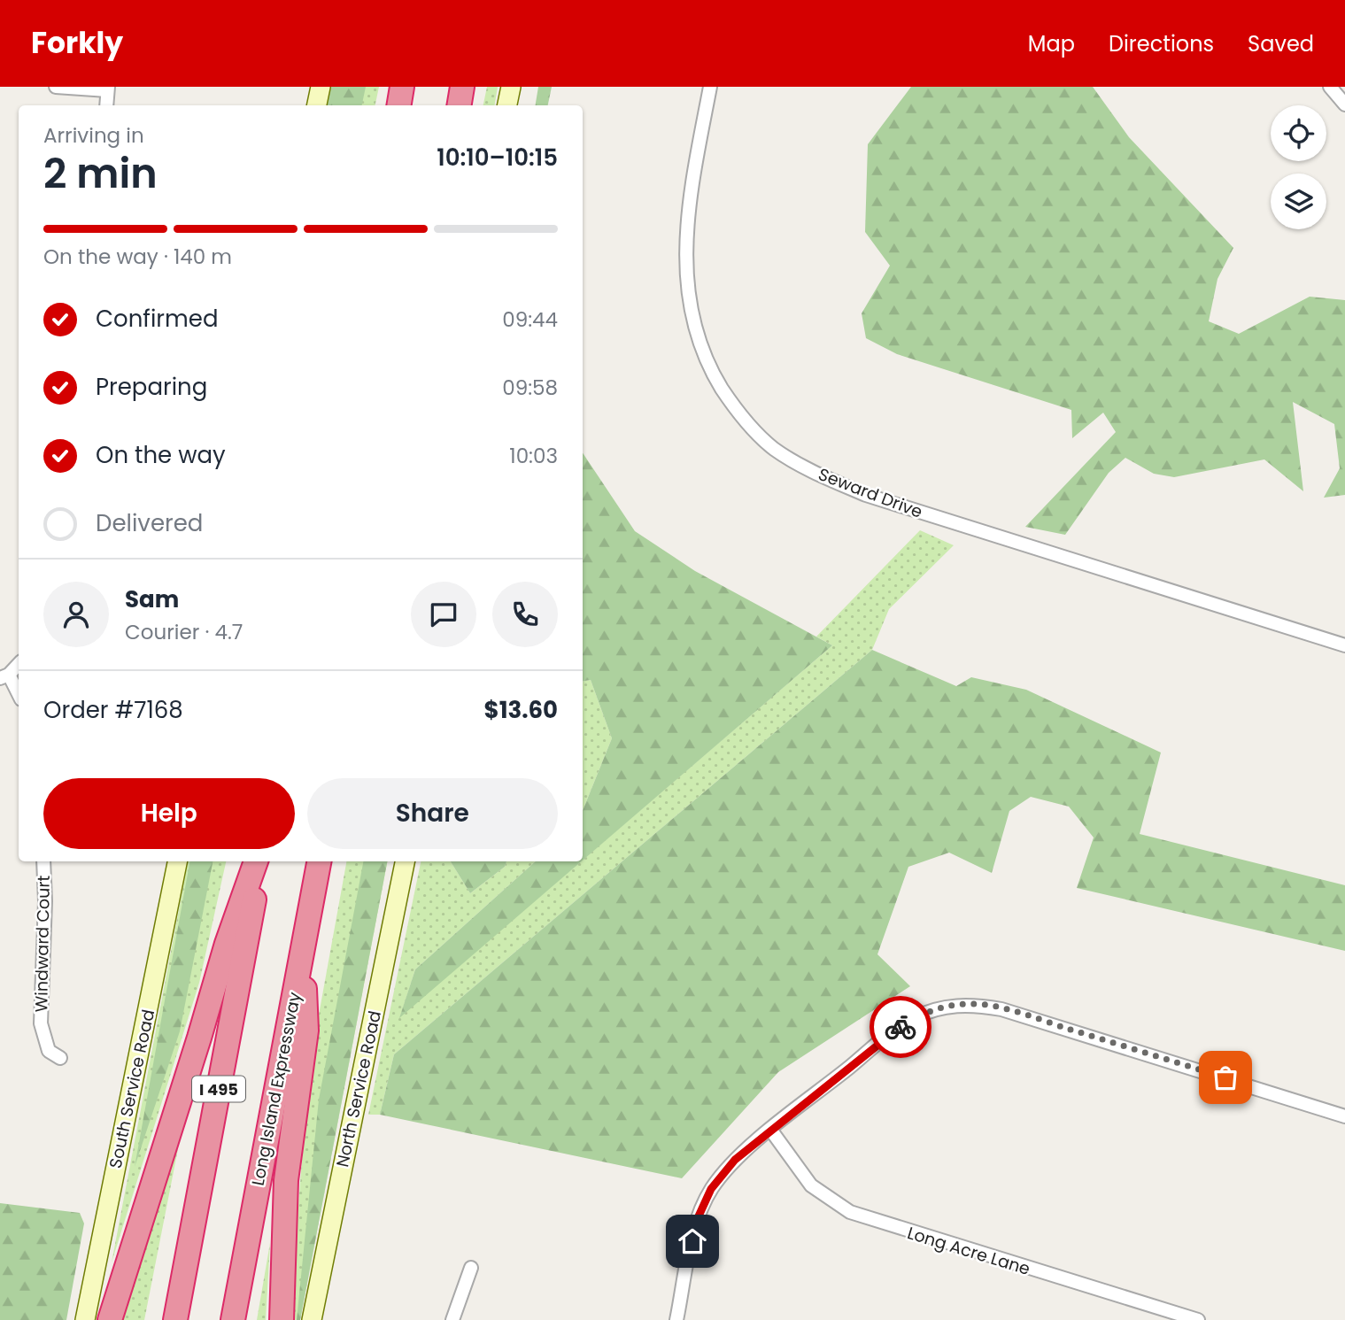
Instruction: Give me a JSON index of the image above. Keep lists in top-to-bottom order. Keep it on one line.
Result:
{"streets":{"highway":["I 495","Long Island Expressway"],"main road":["South Service Road","North Service Road"],"street":["Seward Drive","Windward Court","Long Acre Lane"]},"page":{"header":"Forkly","nav":["Map","Directions","Saved"],"heading":["2 min","Arriving in","10:10–10:15"],"panel":["Sam","Courier · 4.7","Order #7168","$13.60"],"bar":"On the way · 140 m","list":[["Confirmed","09:44"],["Preparing","09:58"],["On the way","10:03"],"Delivered"],"buttons":["Help","Share"]}}
